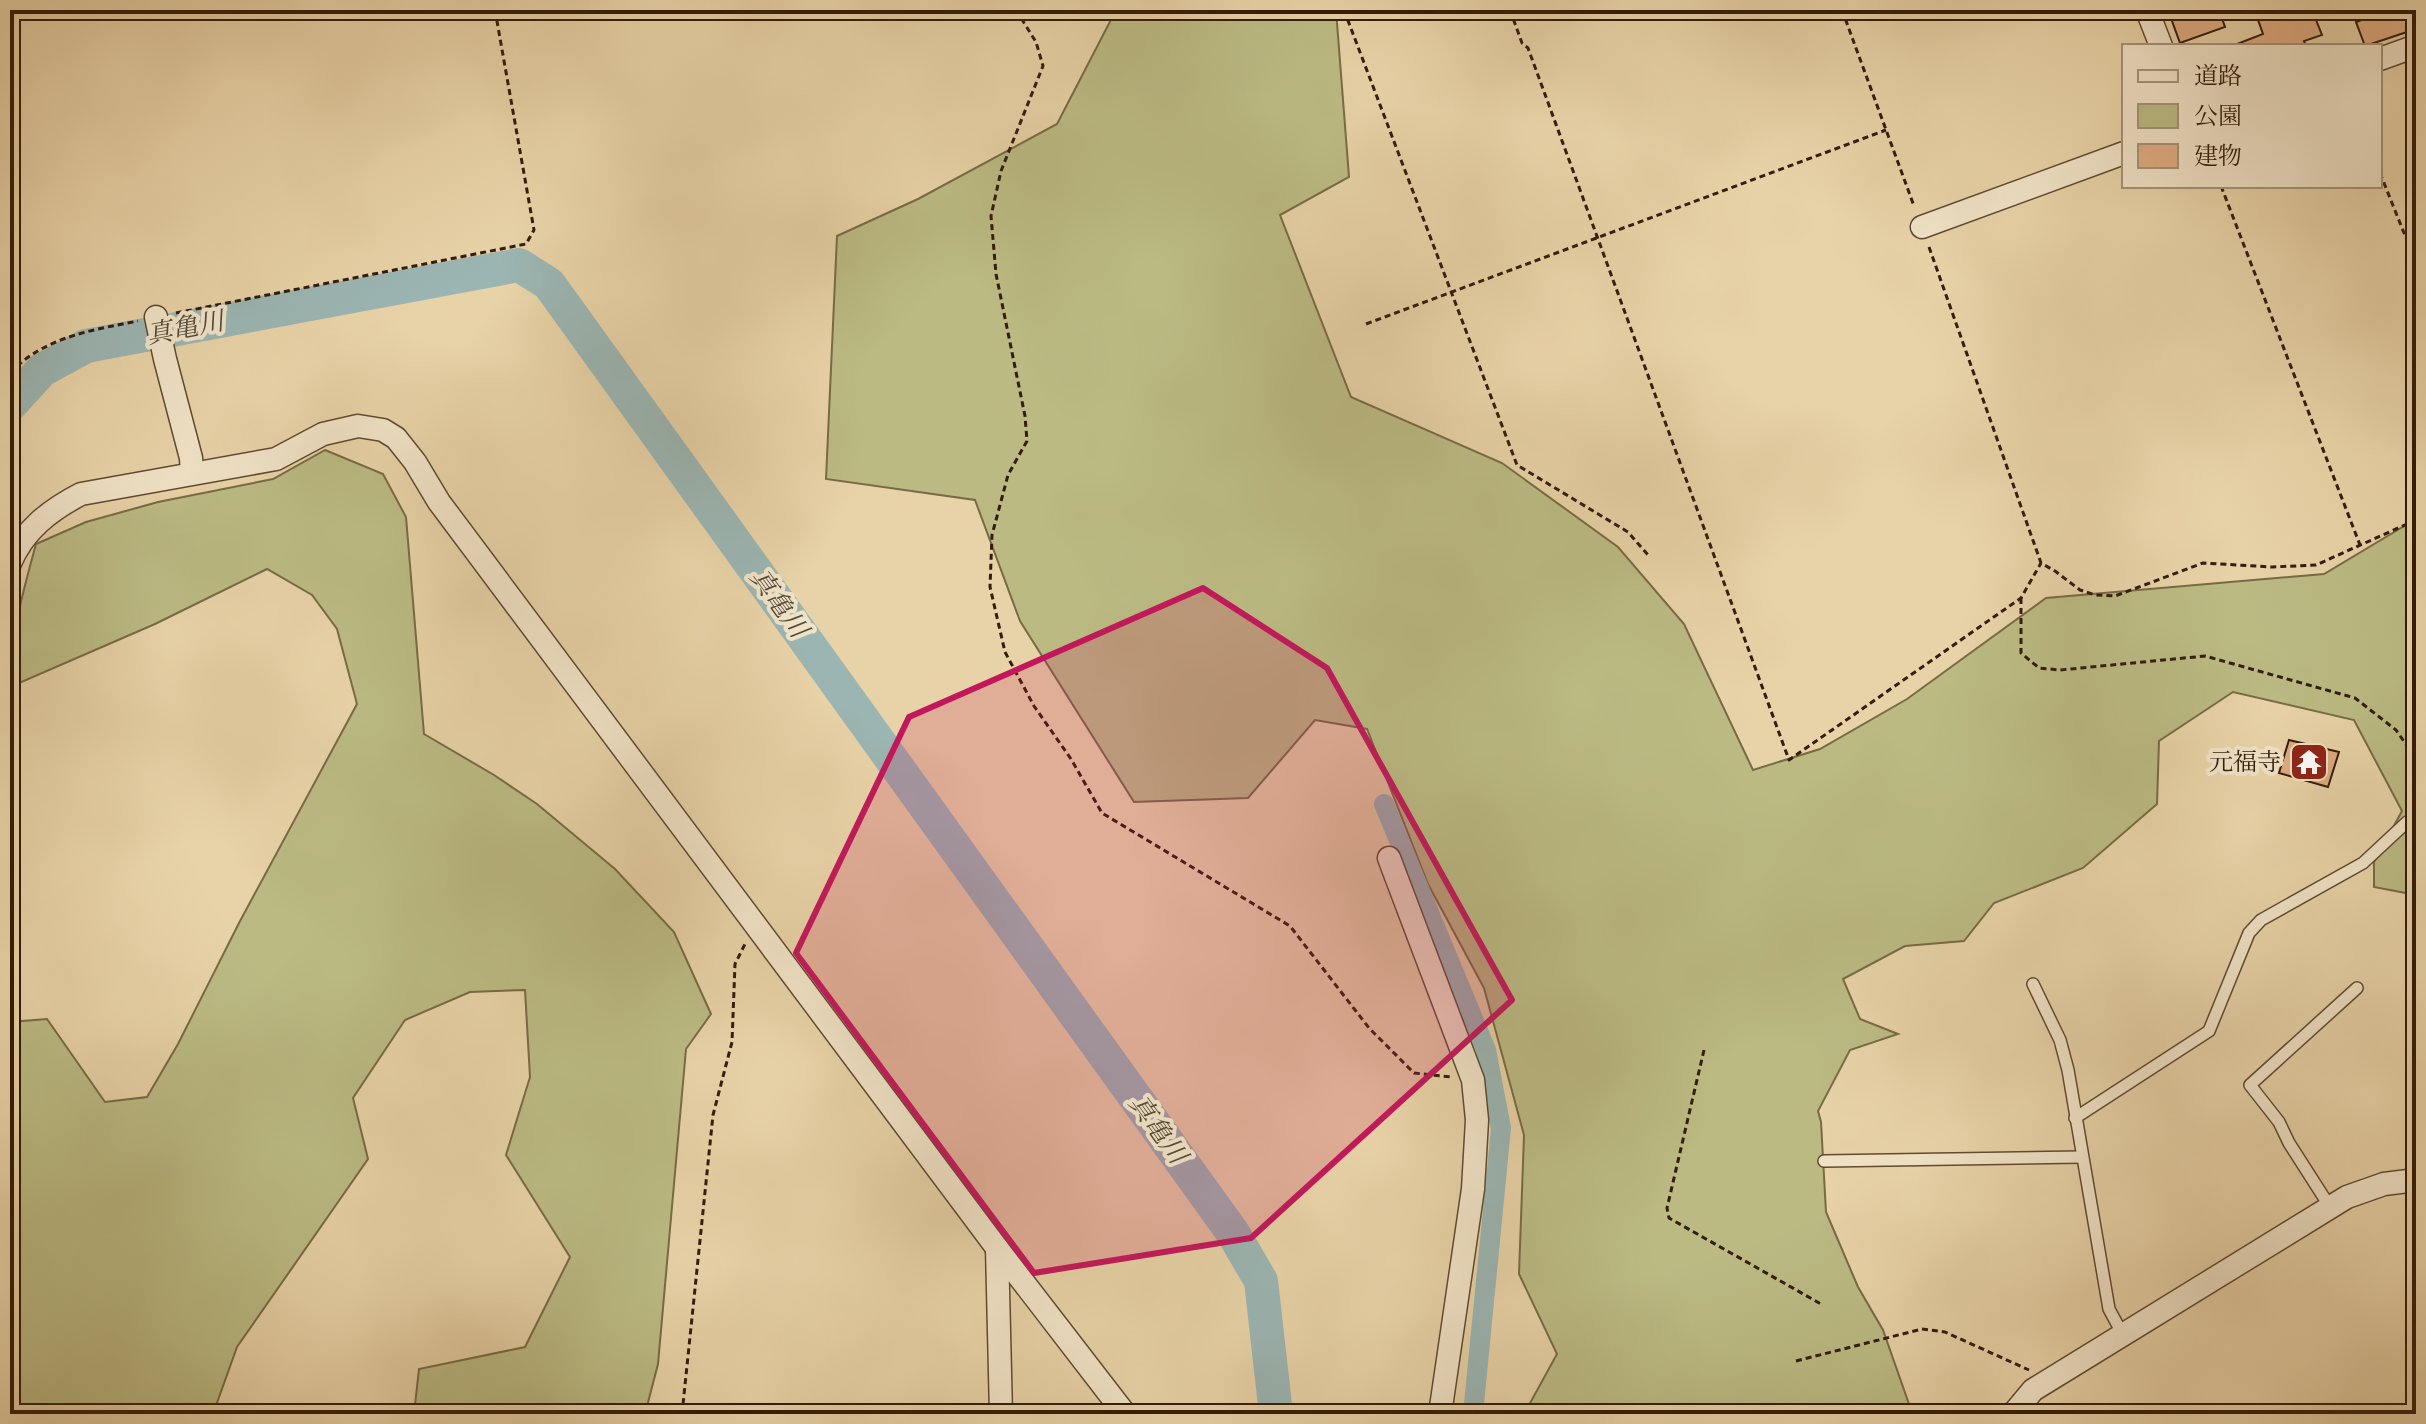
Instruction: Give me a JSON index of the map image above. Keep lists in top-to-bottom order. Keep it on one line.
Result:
{"water":["真亀川"],"places":{"temple":["元福寺"]},"legend":["道路","公園","建物"]}
